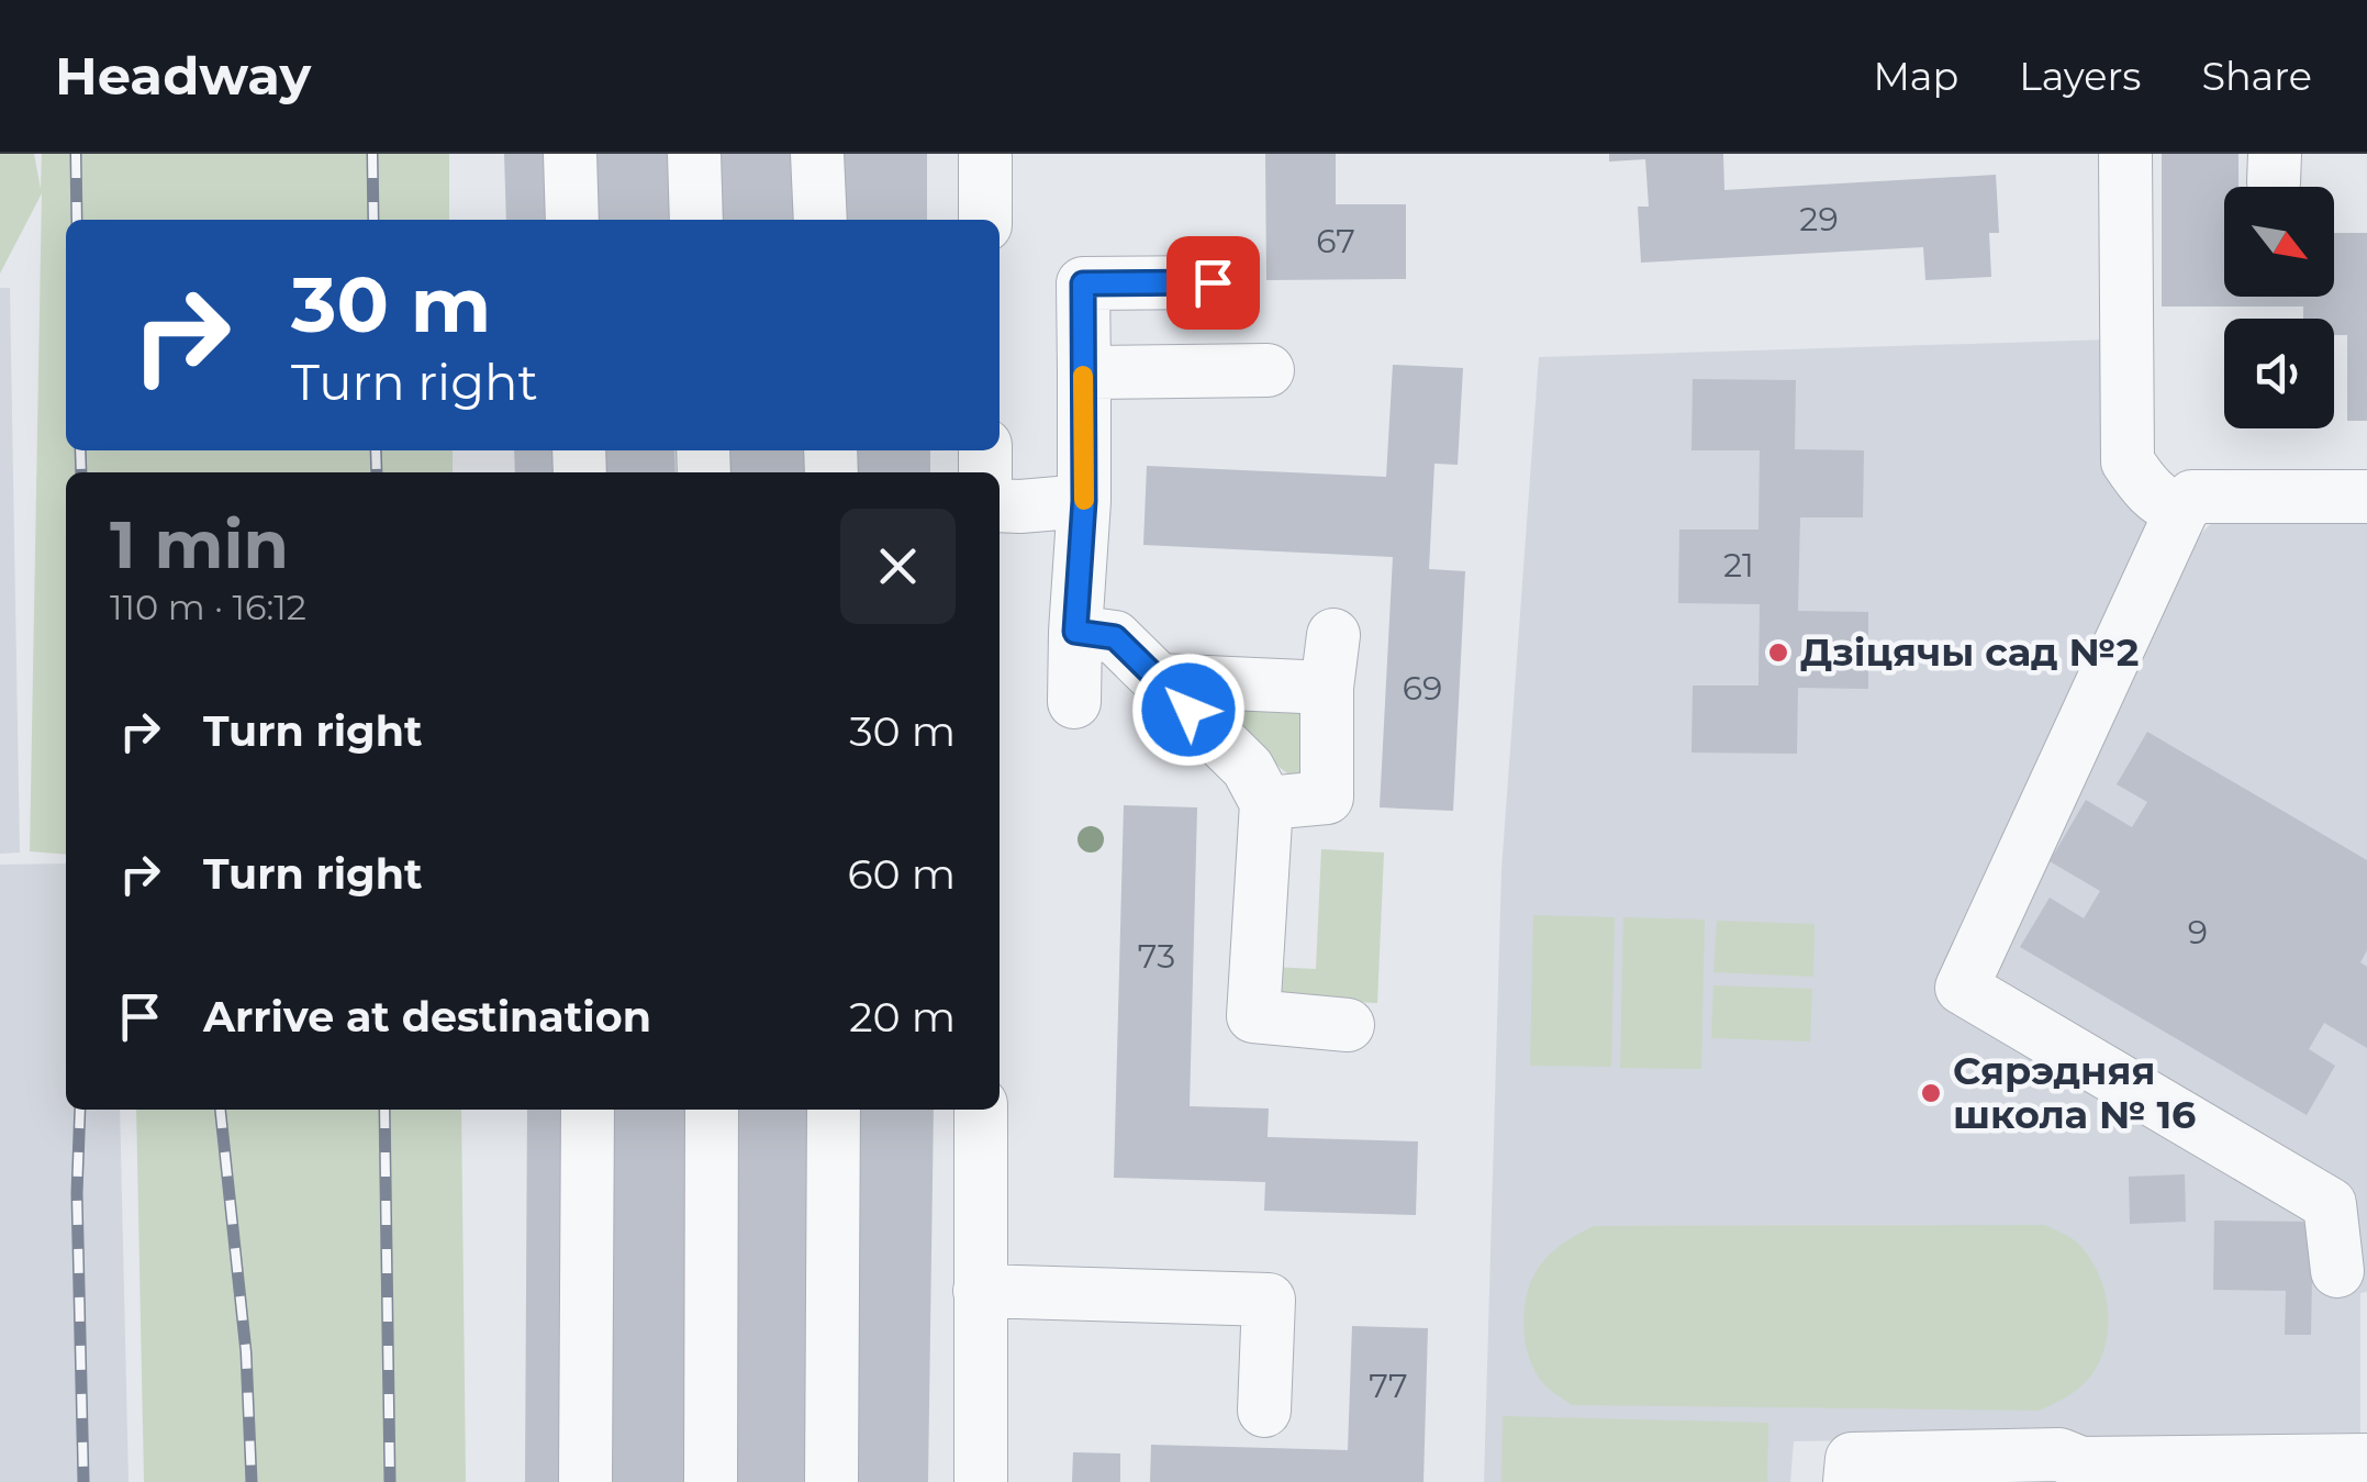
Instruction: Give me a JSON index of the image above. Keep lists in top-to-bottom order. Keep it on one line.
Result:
{"places":["Дзіцячы сад №2","Сярэдняя школа № 16"],"house_numbers":["29","67","21","69","9","73","77"],"north":"bottom right","page":{"header":"Headway","nav":["Map","Layers","Share"],"turn":["30 m","Turn right"],"heading":["1 min","110 m · 16:12"],"list":[{"name":"Turn right","value":"30 m"},{"name":"Turn right","value":"60 m"},{"name":"Arrive at destination","value":"20 m"}]}}
